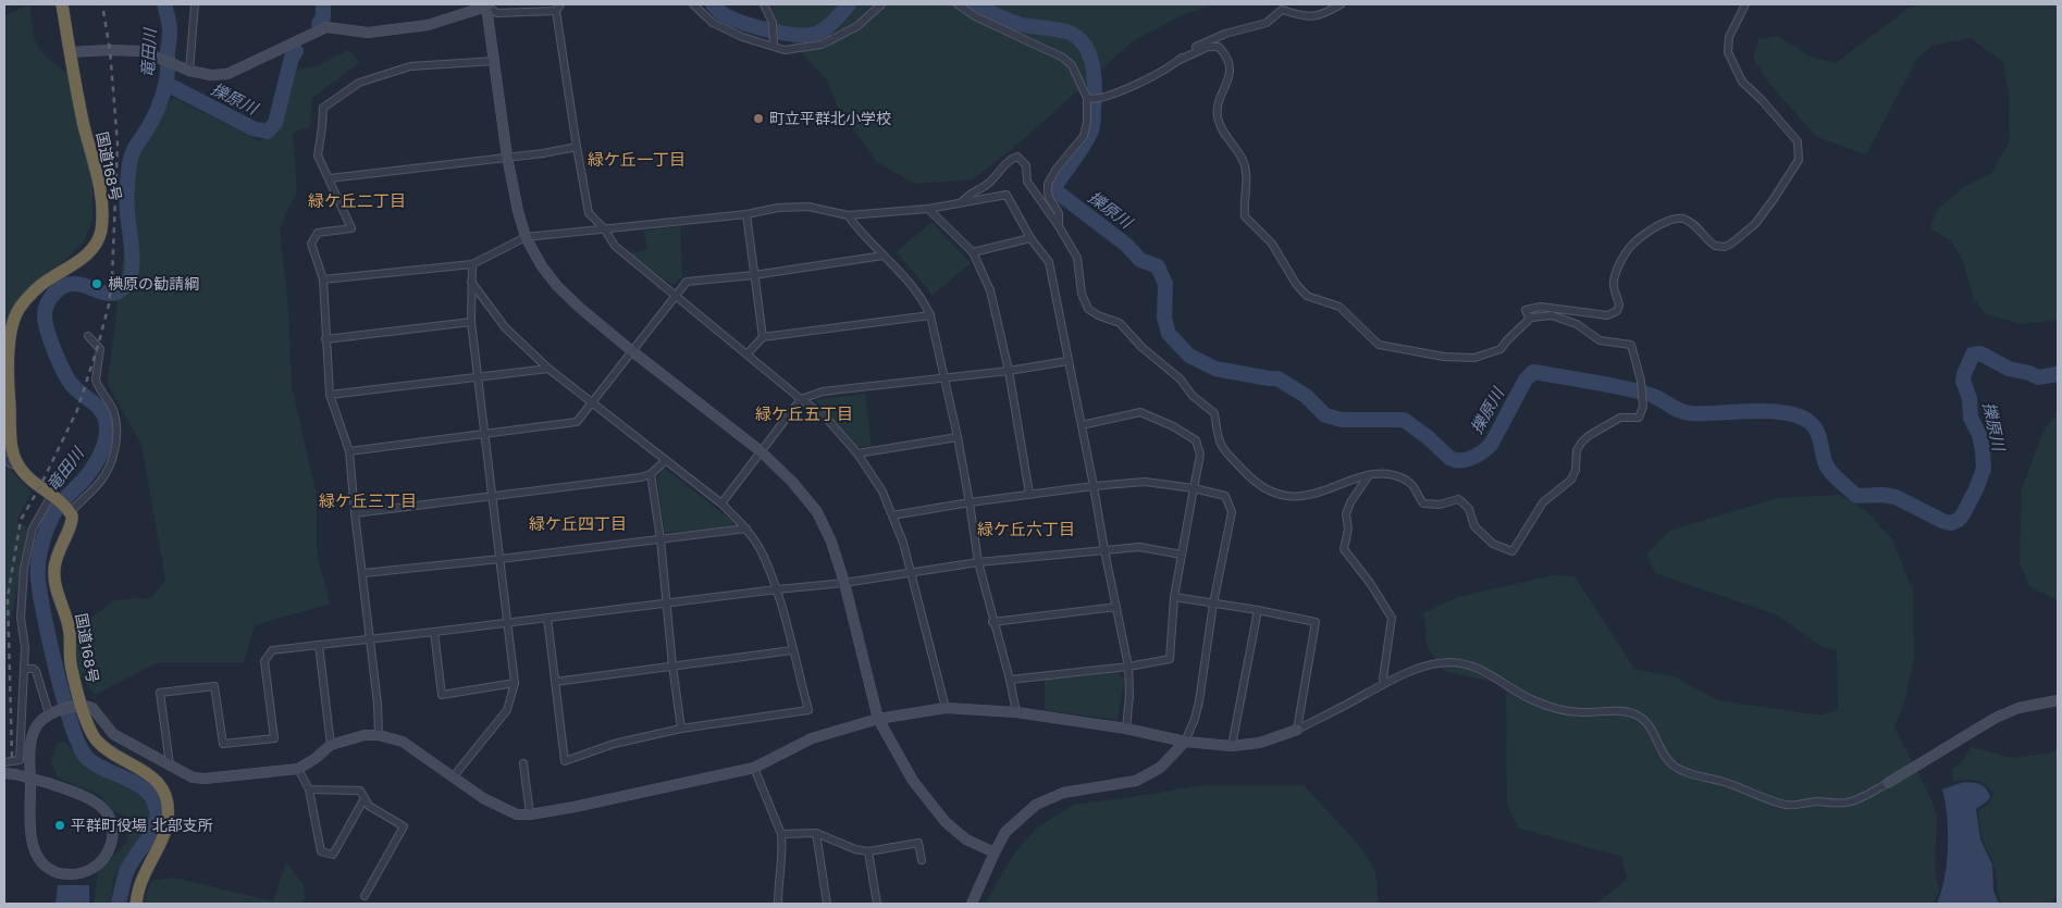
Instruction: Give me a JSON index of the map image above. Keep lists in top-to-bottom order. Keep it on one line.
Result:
{"streets":{"highway":["国道168号"]},"districts":["緑ケ丘一丁目","緑ケ丘二丁目","緑ケ丘五丁目","緑ケ丘三丁目","緑ケ丘四丁目","緑ケ丘六丁目"],"water":["竜田川","擽原川"],"places":["町立平群北小学校","椣原の勧請綱","平群町役場 北部支所"]}
